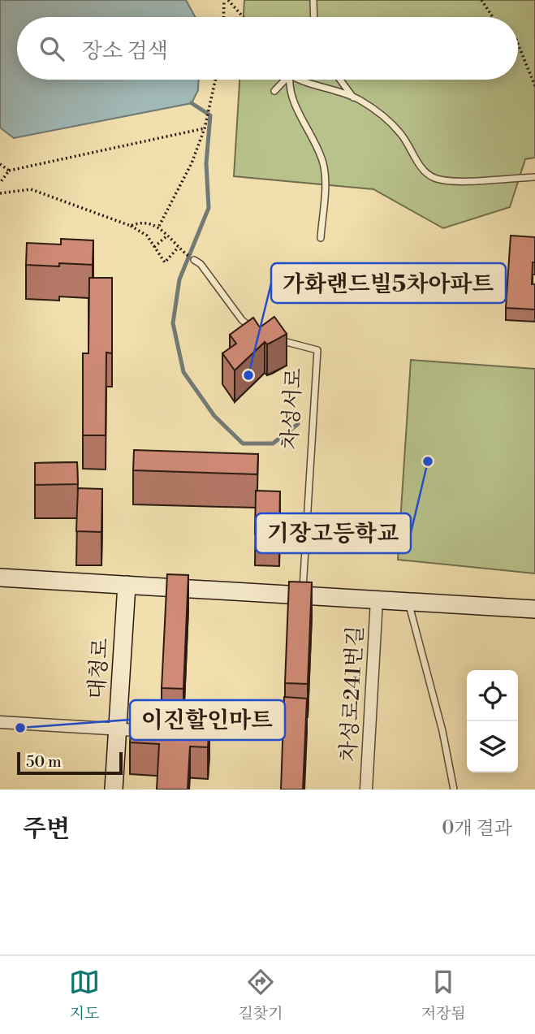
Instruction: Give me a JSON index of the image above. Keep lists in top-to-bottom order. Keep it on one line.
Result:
{"streets":{"street":["대청로","차성로241번길"],"lane":["차성서로"]},"places":["가화랜드빌5차아파트","기장고등학교","이진할인마트"],"scale_bar":"50 m","page":{"search":"장소 검색","scale":"50 m","heading":["주변","0개 결과"],"nav":["지도","길찾기","저장됨"]}}
